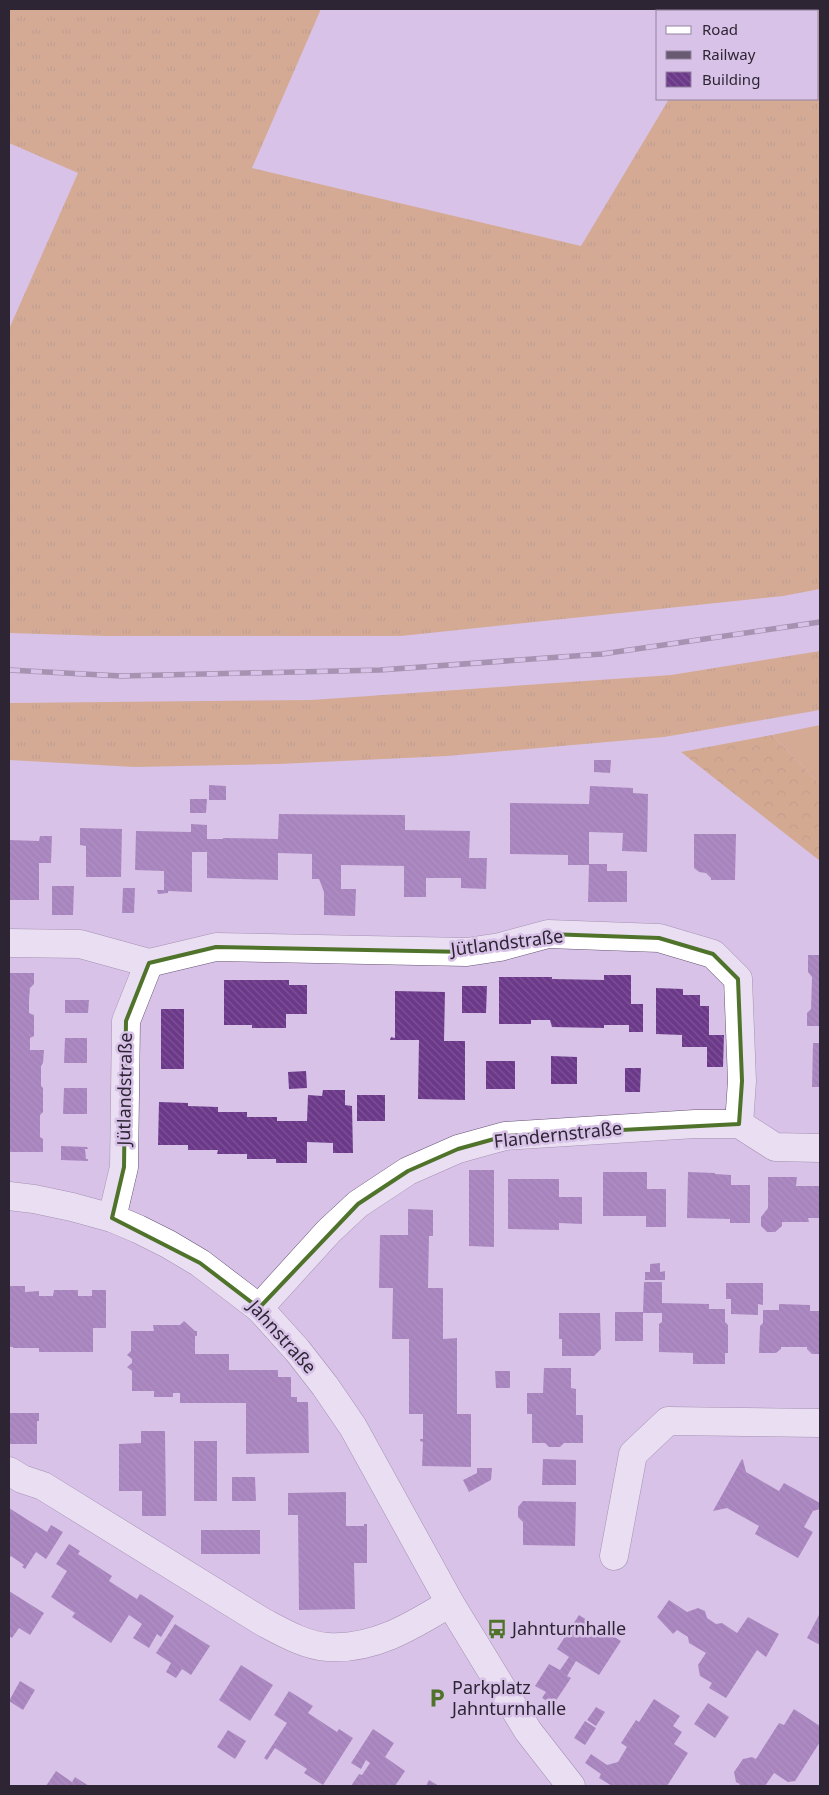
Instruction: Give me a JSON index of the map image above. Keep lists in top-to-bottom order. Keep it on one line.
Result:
{"streets":{"street":["Jütlandstraße","Flandernstraße","Jahnstraße"]},"crossings":[["Jütlandstraße","Flandernstraße"],["Jütlandstraße","Jahnstraße"],["Flandernstraße","Jahnstraße"]],"places":{"bus stop":["Jahnturnhalle"],"parking":["Parkplatz Jahnturnhalle"]},"legend":["Road","Railway","Building"]}
